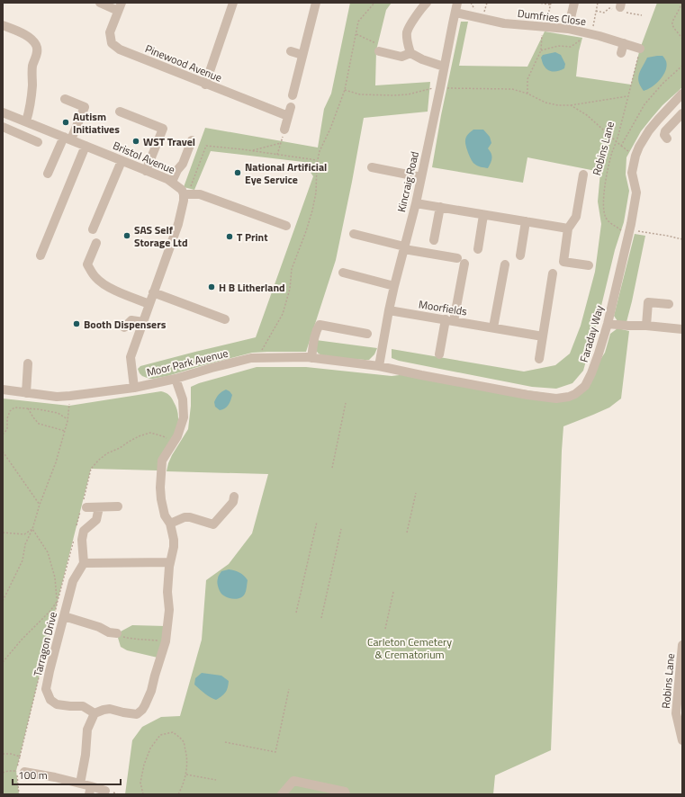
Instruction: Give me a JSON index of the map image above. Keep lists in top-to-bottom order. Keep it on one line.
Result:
{"streets":{"street":["Dumfries Close","Pinewood Avenue","Robins Lane","Bristol Avenue","Kincraig Road","Moorfields","Faraday Way","Moor Park Avenue","Tarragon Drive"]},"crossings":[["Dumfries Close","Robins Lane"],["Dumfries Close","Kincraig Road"],["Robins Lane","Faraday Way"],["Kincraig Road","Moorfields"],["Kincraig Road","Faraday Way"],["Kincraig Road","Moor Park Avenue"],["Faraday Way","Moor Park Avenue"]],"parks":["Carleton Cemetery & Crematorium"],"places":["Autism Initiatives","WST Travel","National Artificial Eye Service","SAS Self Storage Ltd","T Print","H B Litherland","Booth Dispensers"],"scale_bar":"100 m"}
